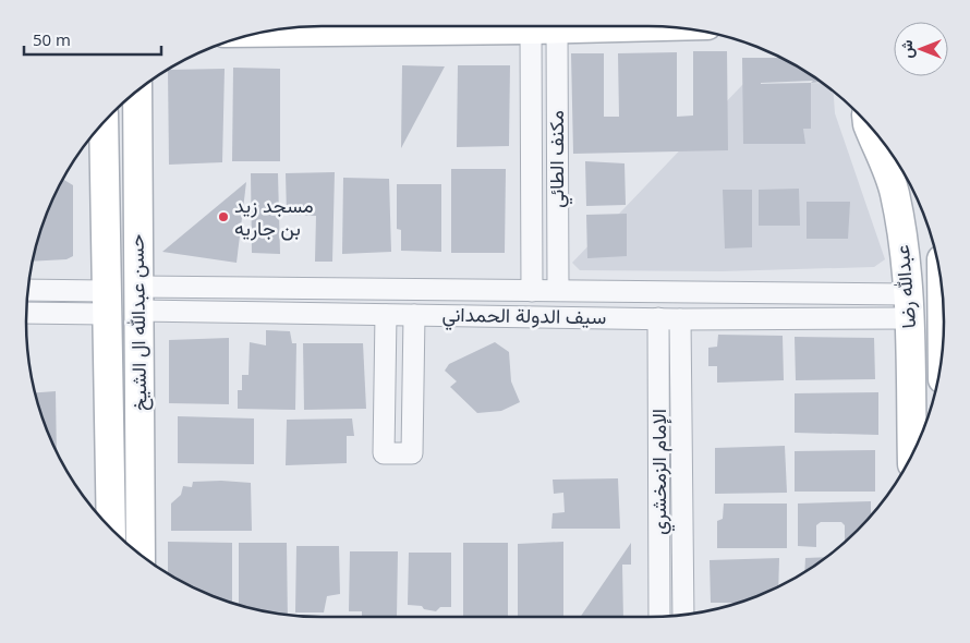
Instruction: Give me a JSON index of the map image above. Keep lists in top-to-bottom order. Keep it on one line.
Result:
{"streets":{"street":["مكنف الطائي","عبدالله رضا","سيف الدولة الحمداني","حسن عبدالله ال الشيخ","الإمام الزمخشري"]},"crossings":[["مكنف الطائي","سيف الدولة الحمداني"],["عبدالله رضا","سيف الدولة الحمداني"],["سيف الدولة الحمداني","حسن عبدالله ال الشيخ"],["سيف الدولة الحمداني","الإمام الزمخشري"]],"places":["مسجد زيد بن جاريه"],"scale_bar":"50 m","north":"left"}
